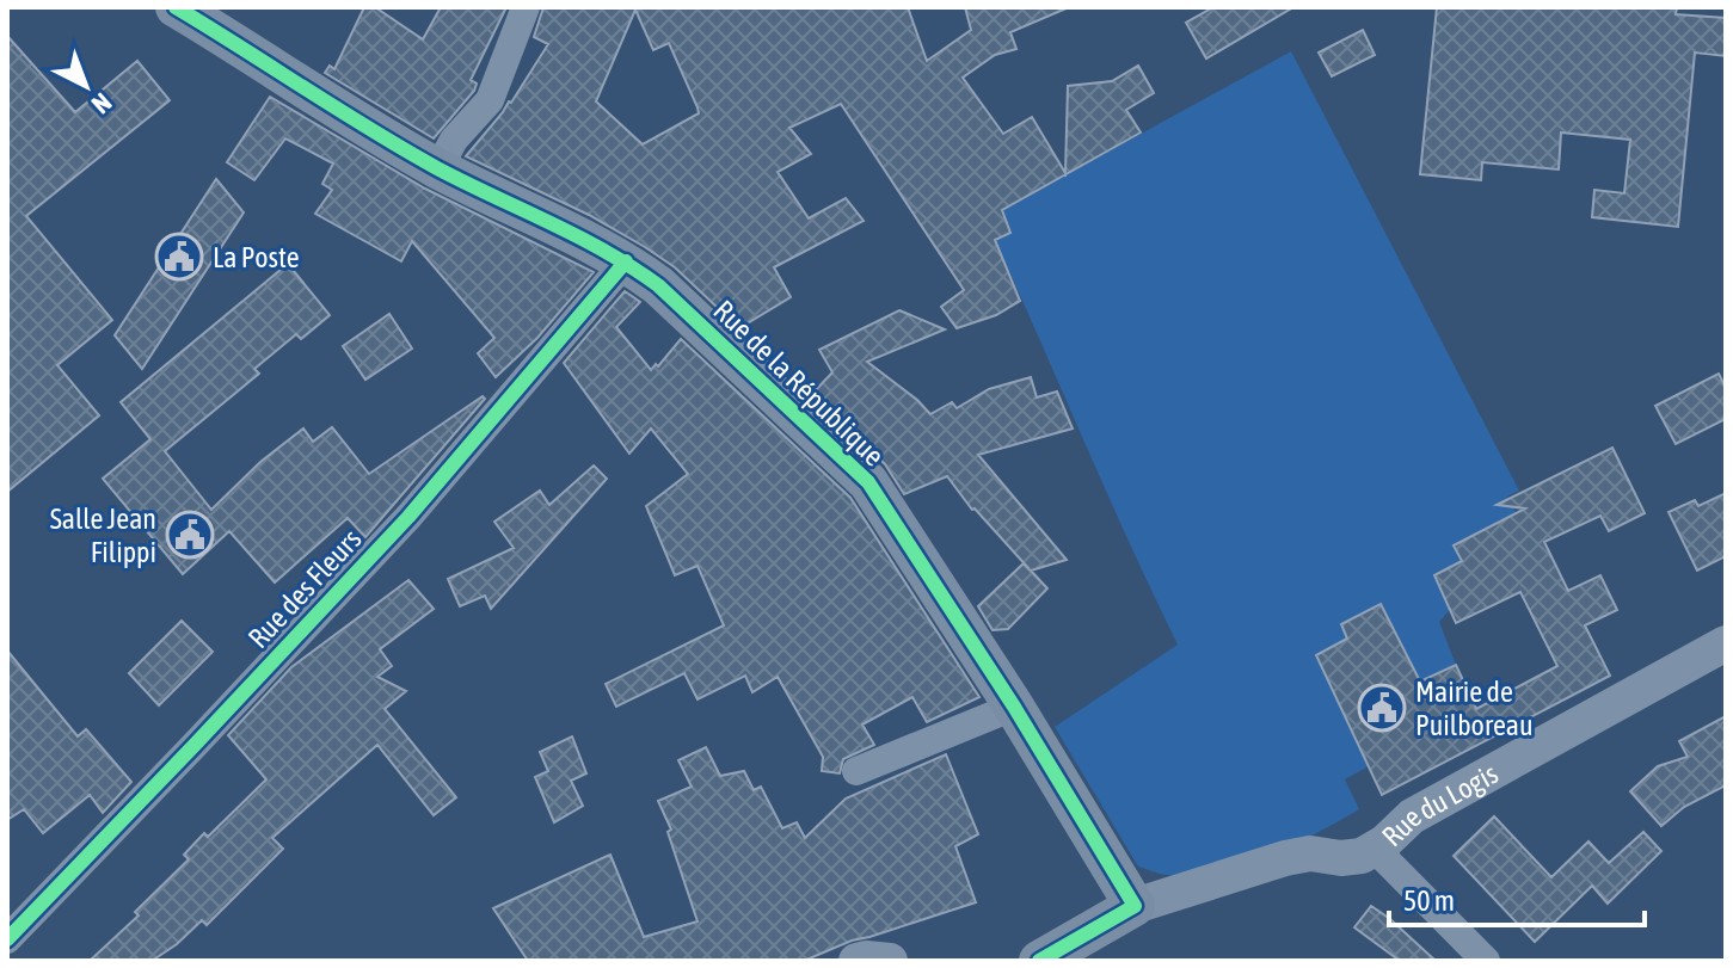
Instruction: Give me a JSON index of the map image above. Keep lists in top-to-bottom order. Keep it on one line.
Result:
{"streets":{"main road":["Rue de la République"],"street":["Rue des Fleurs","Rue du Logis"]},"crossings":[["Rue de la République","Rue des Fleurs"],["Rue de la République","Rue du Logis"]],"places":{"public building":["La Poste","Salle Jean Filippi","Mairie de Puilboreau"]},"scale_bar":"50 m","north":"bottom right"}
